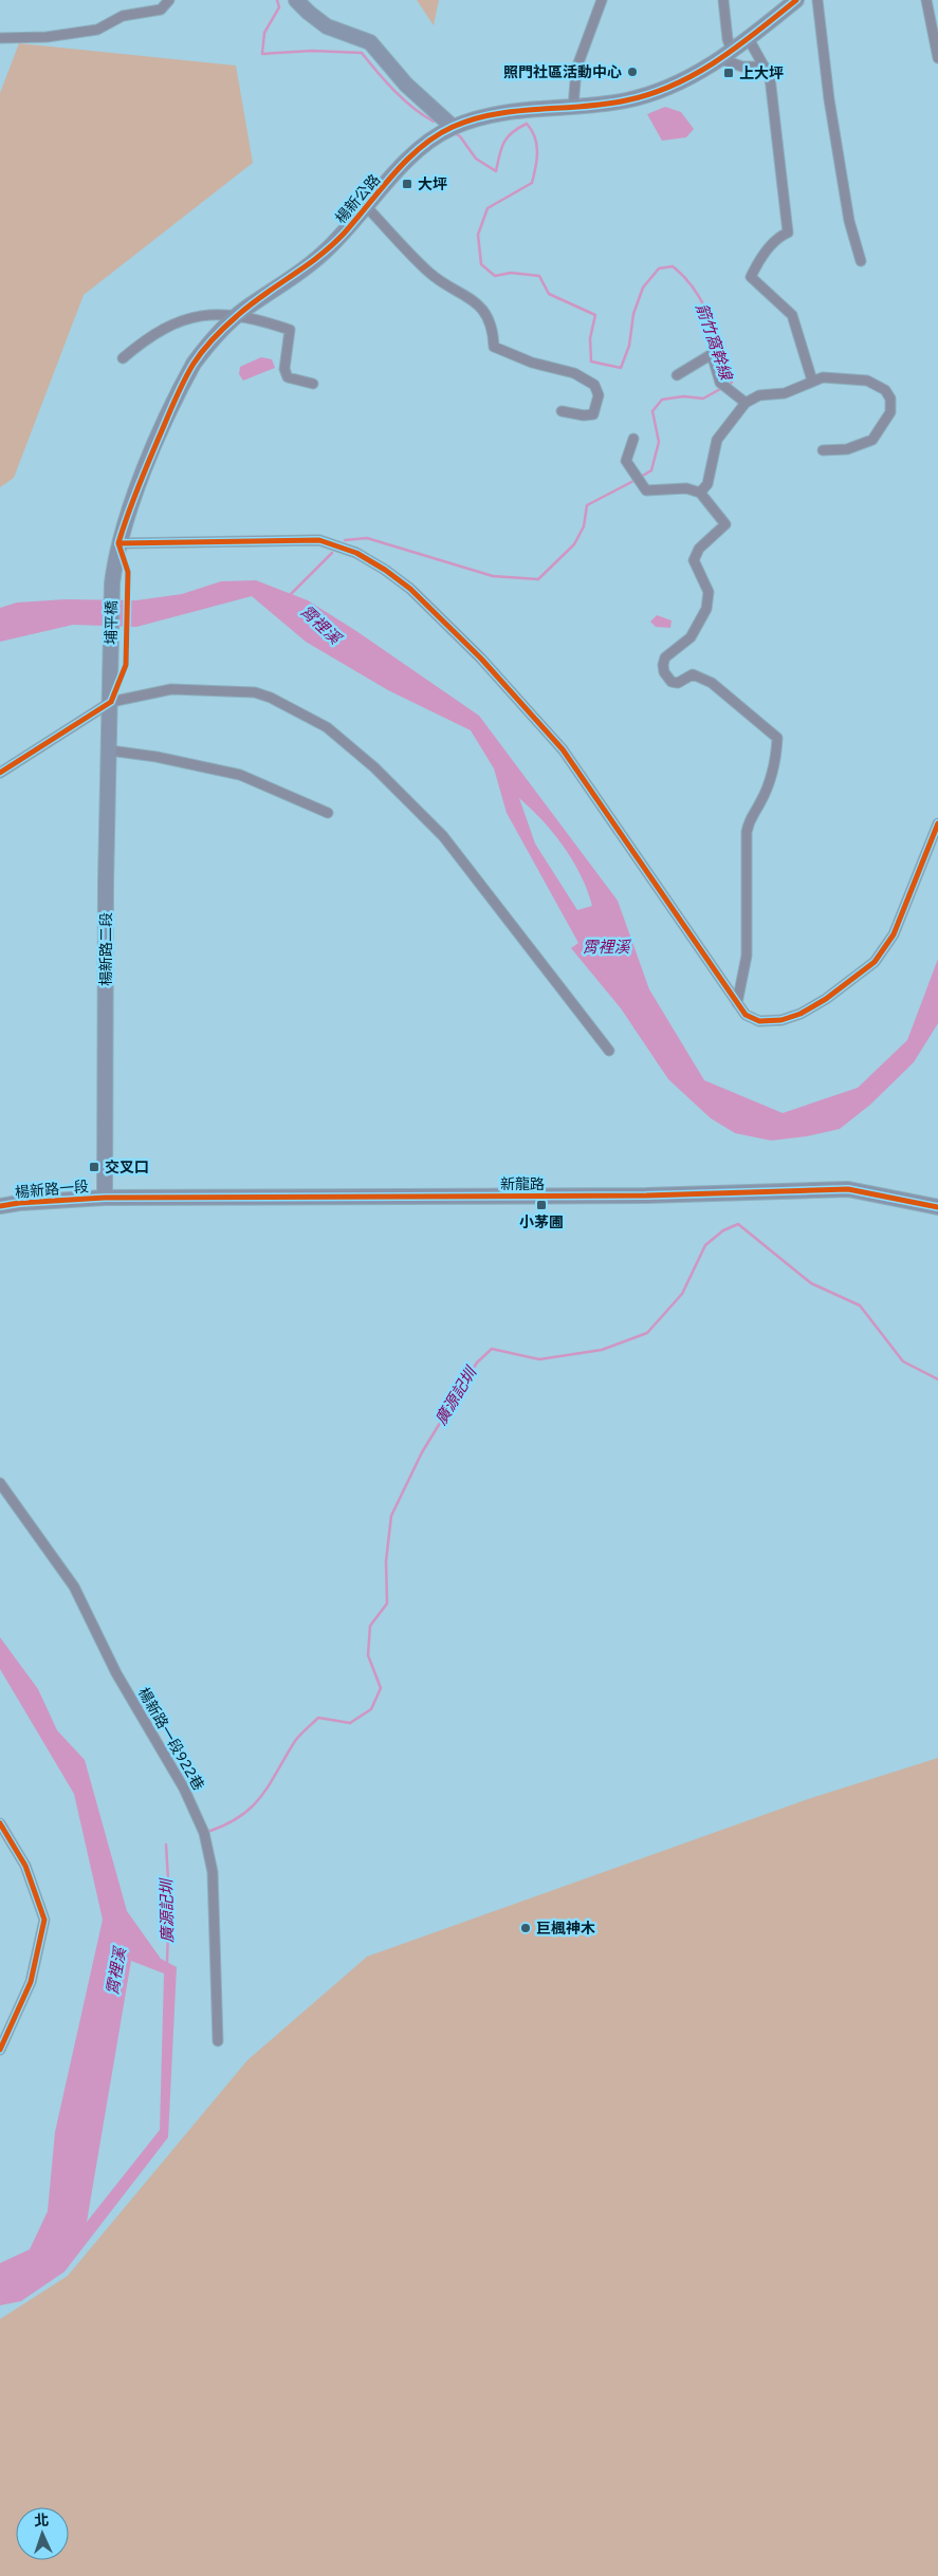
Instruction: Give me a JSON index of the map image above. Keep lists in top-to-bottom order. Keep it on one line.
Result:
{"streets":{"main road":["楊新公路","埔平橋","楊新路二段","新龍路","楊新路一段"],"street":["楊新路一段922巷"]},"crossings":[["楊新公路","埔平橋"],["埔平橋","楊新路二段"],["楊新路二段","新龍路"],["楊新路二段","楊新路一段"],["新龍路","楊新路一段"]],"water":["箭竹窩幹線","霄裡溪","廣源記圳"],"places":{"other":["照門社區活動中心","巨楓神木"],"transit":["上大坪","大坪","交叉口","小茅圃"]},"north":"top"}
